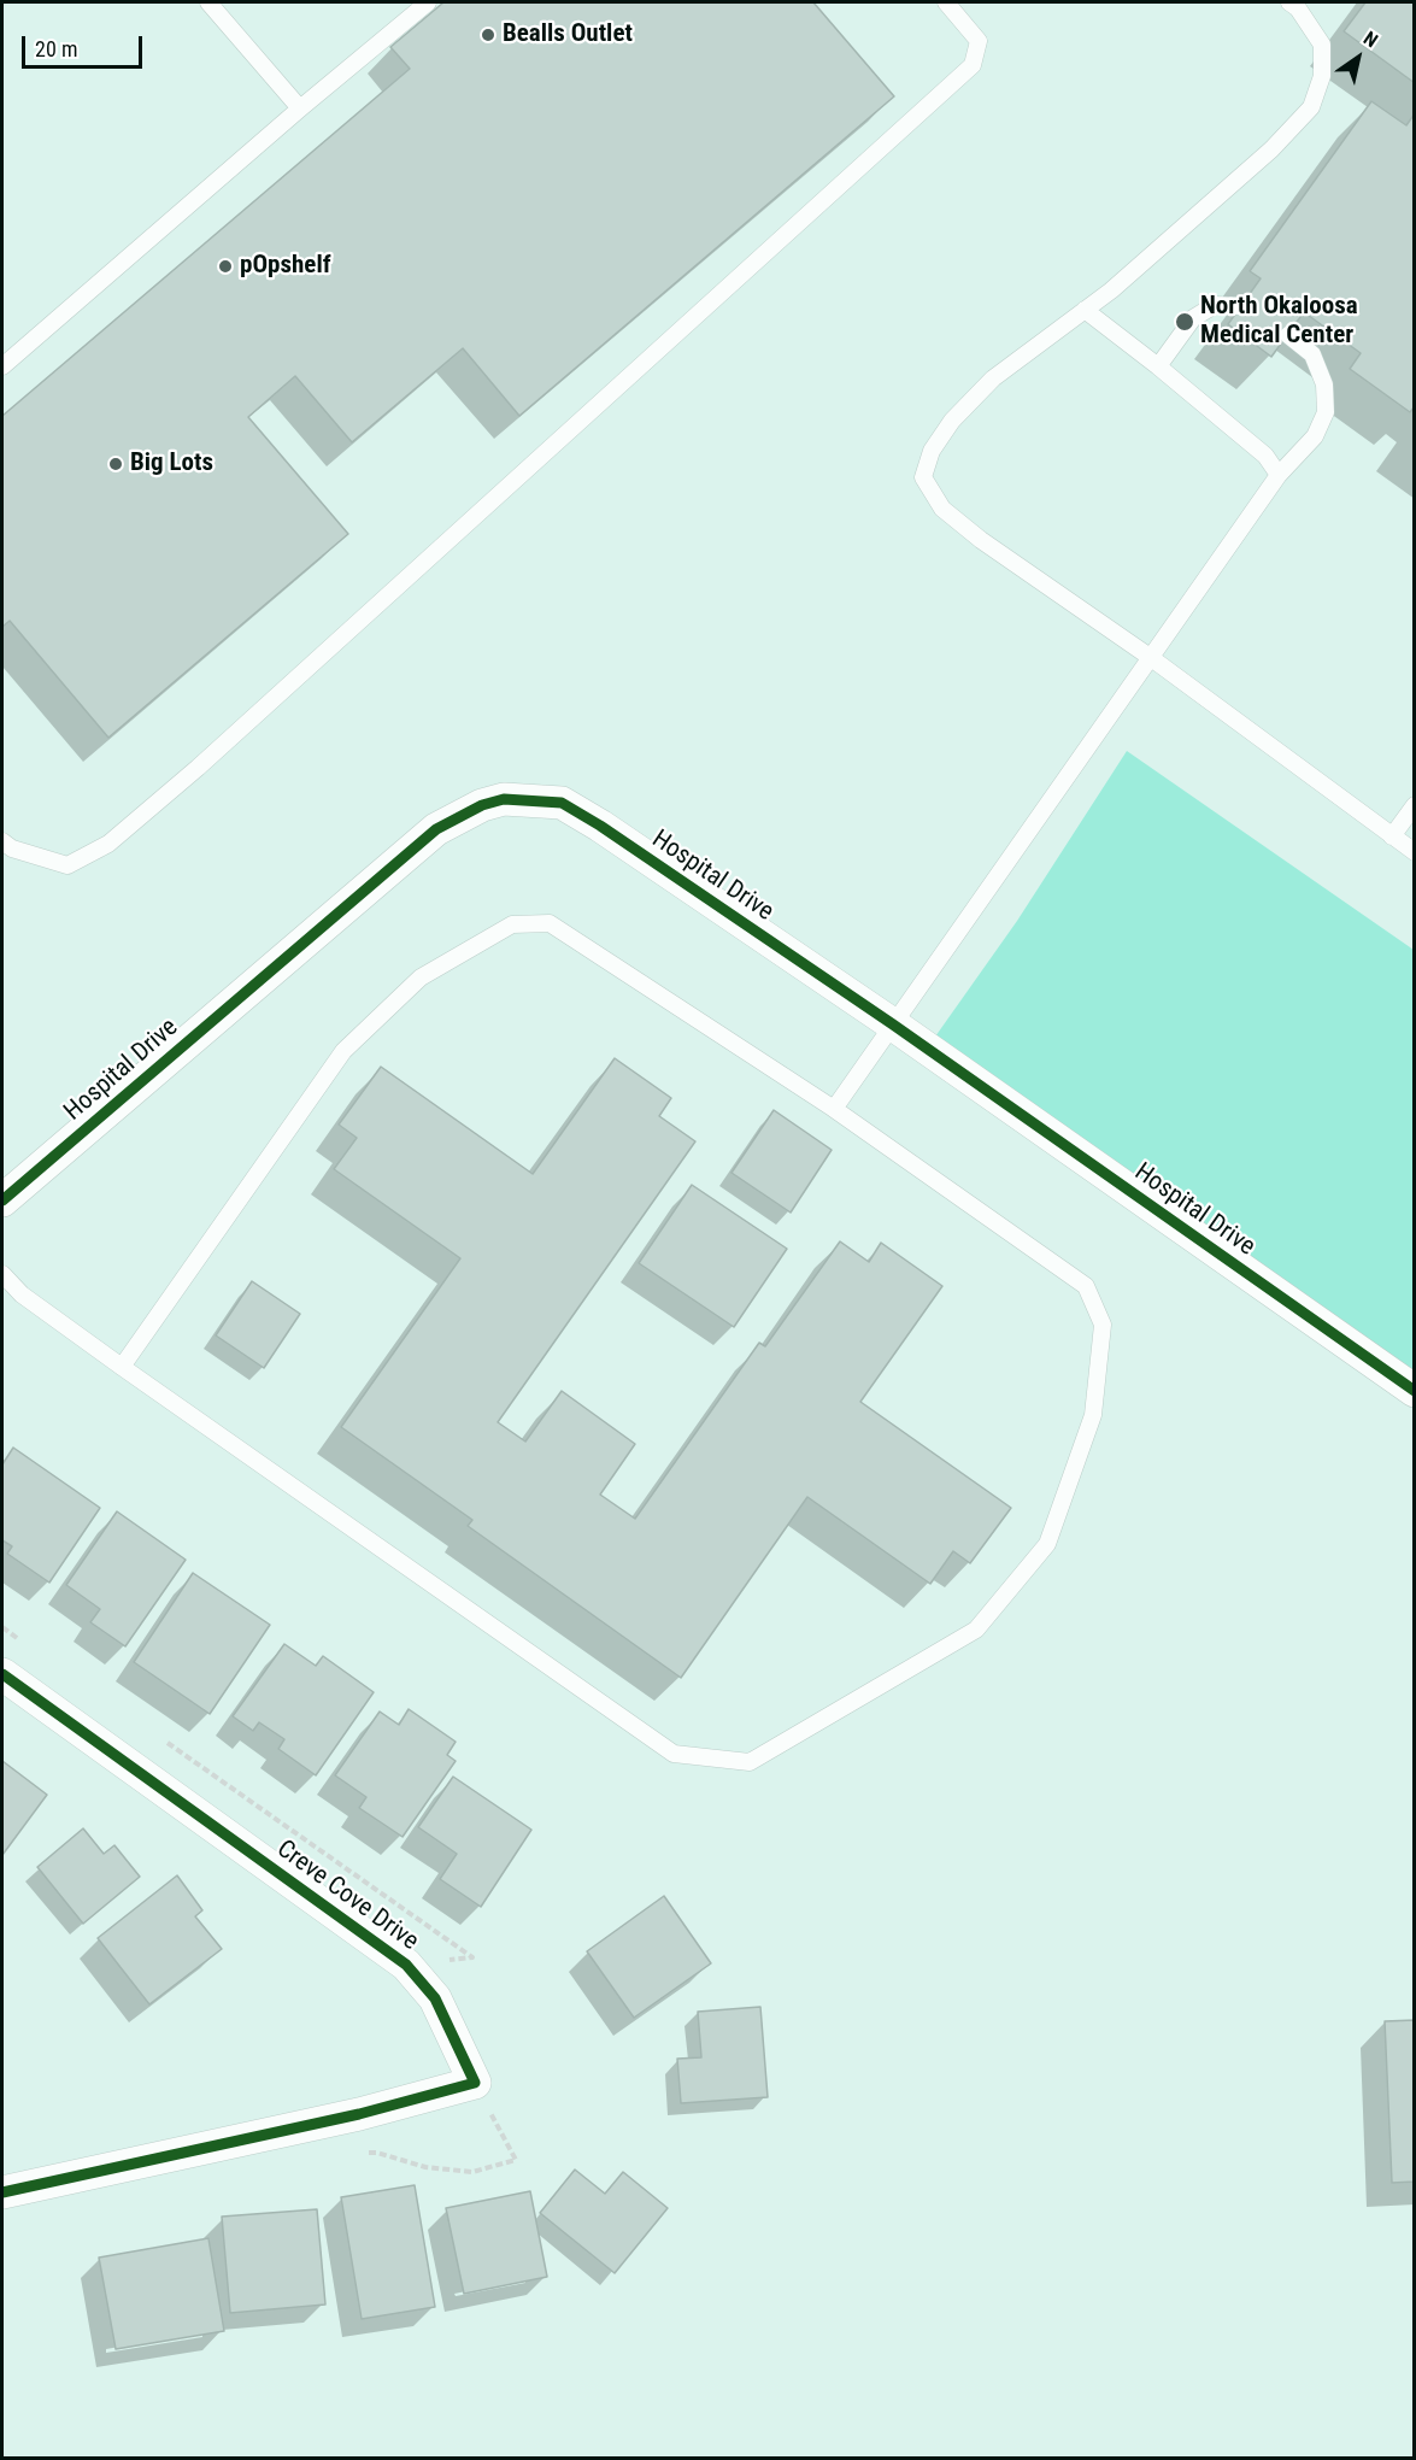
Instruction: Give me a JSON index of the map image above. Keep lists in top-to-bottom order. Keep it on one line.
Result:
{"streets":{"street":["Hospital Drive","Creve Cove Drive"]},"places":["Bealls Outlet","pOpshelf","North Okaloosa Medical Center","Big Lots"],"scale_bar":"20 m","north":"top right"}
